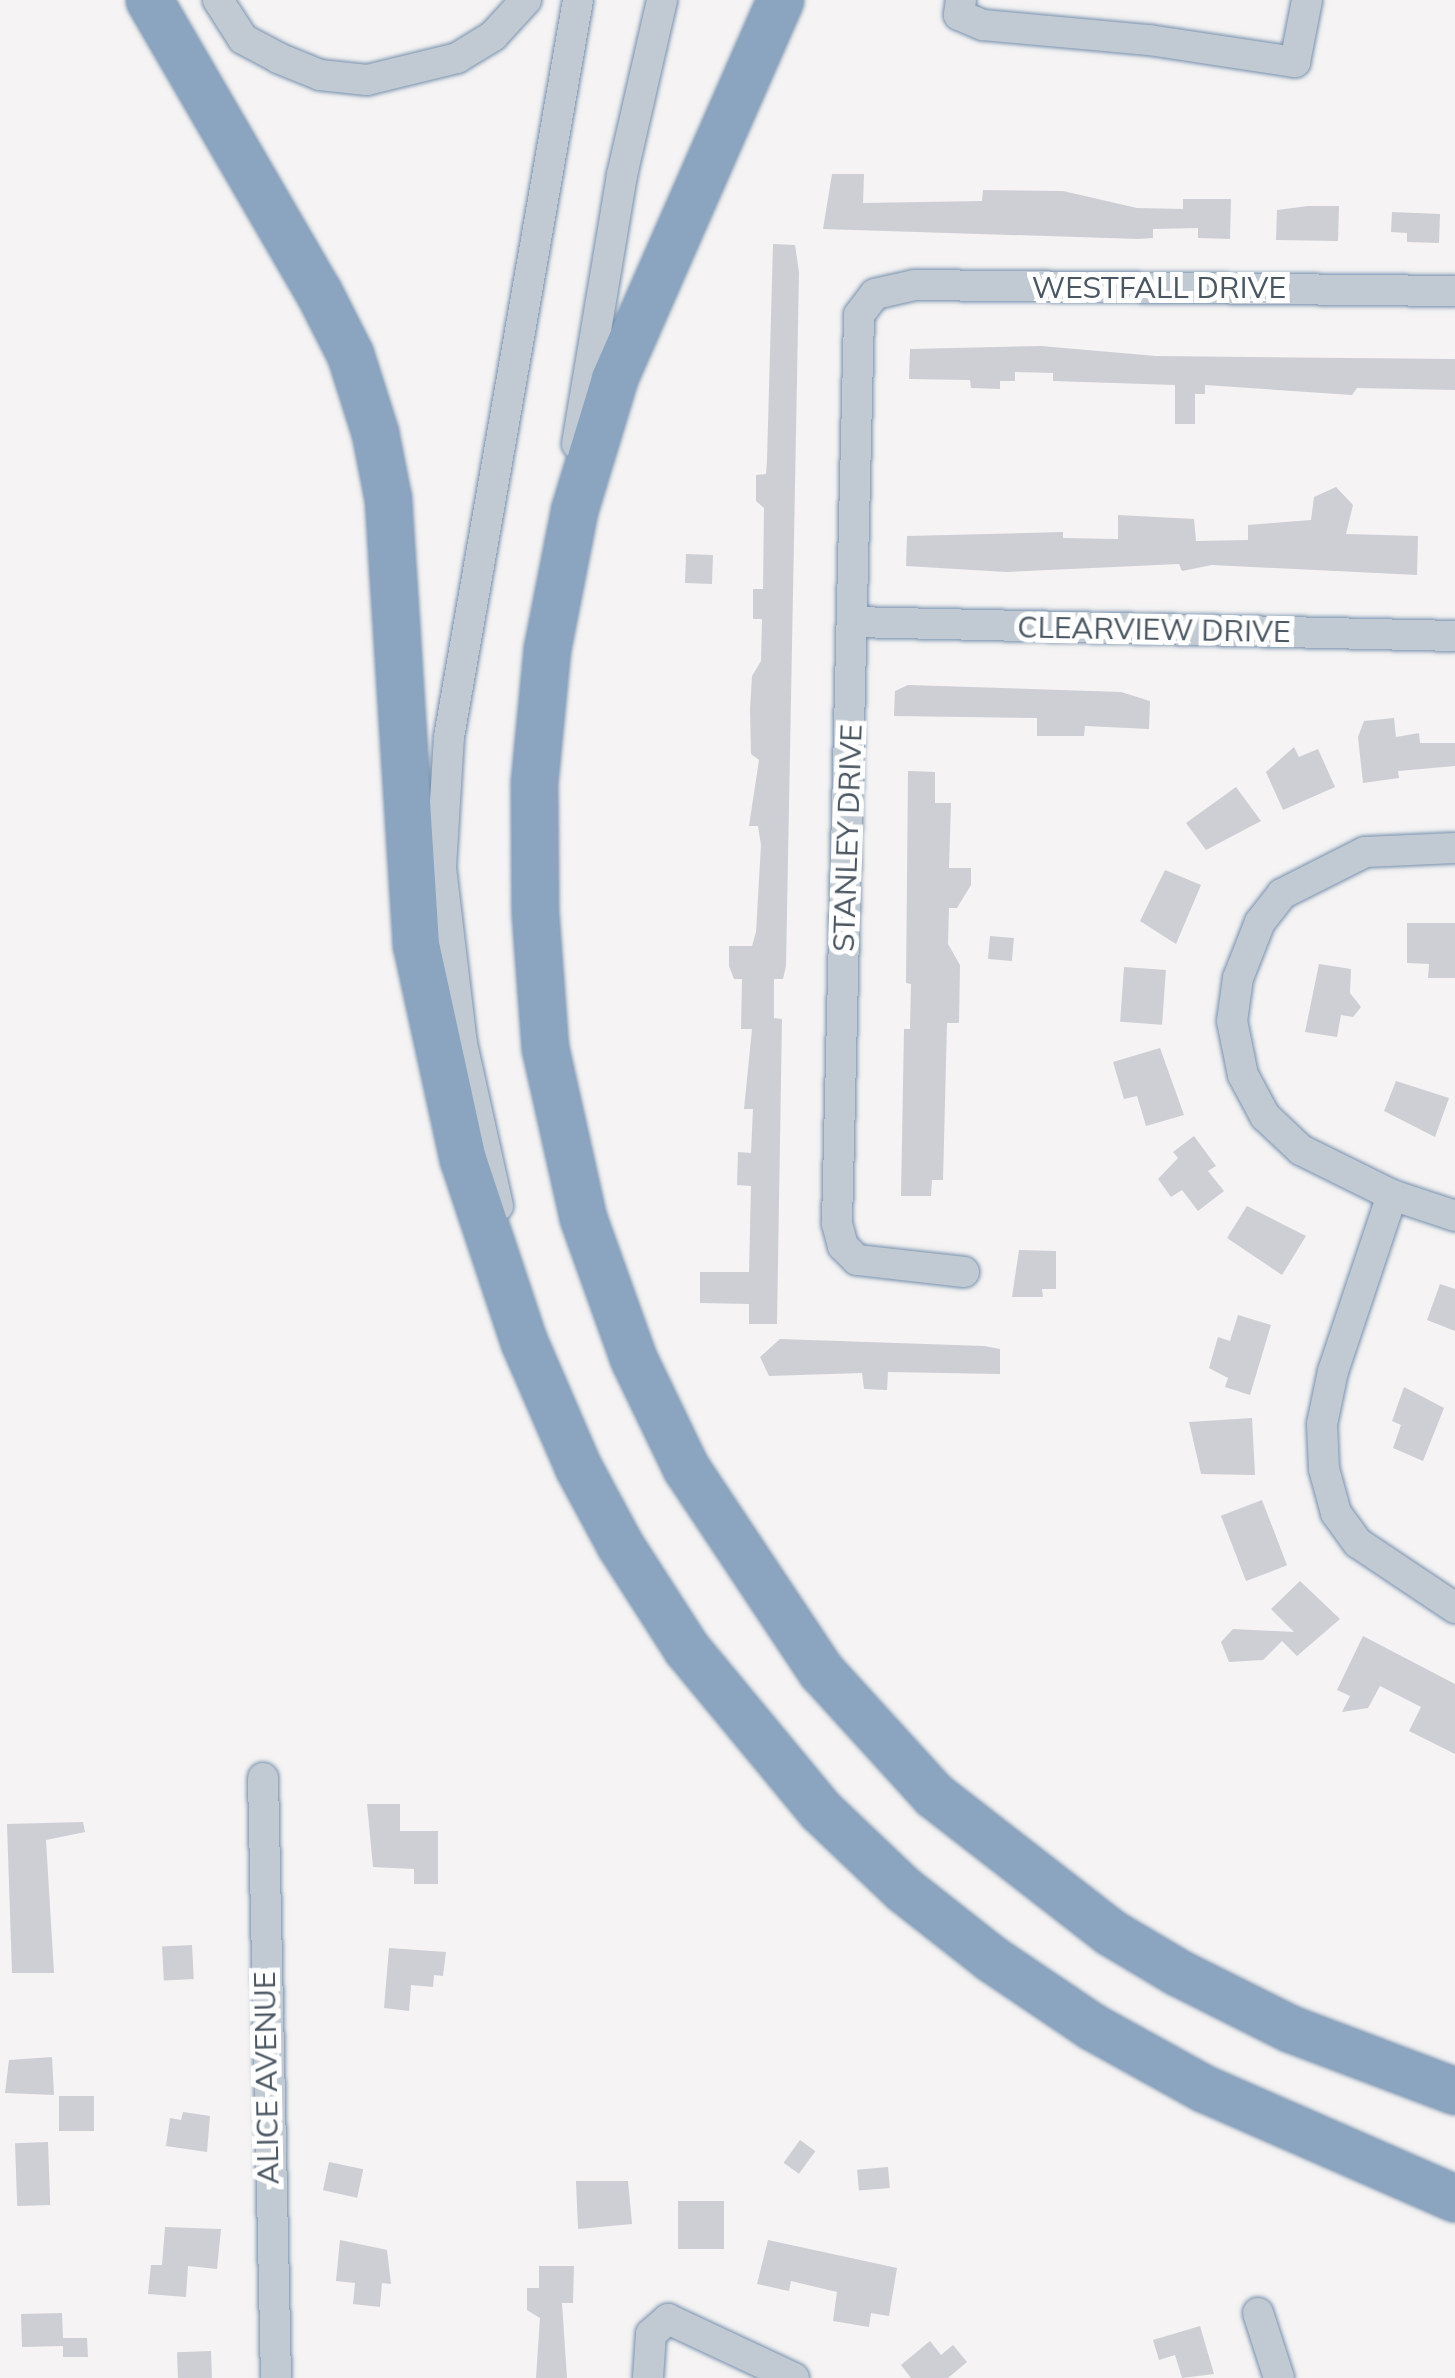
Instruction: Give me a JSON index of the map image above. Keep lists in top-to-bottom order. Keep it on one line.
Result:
{"streets":{"street":["WESTFALL DRIVE","CLEARVIEW DRIVE","STANLEY DRIVE","ALICE AVENUE"]},"crossings":[["WESTFALL DRIVE","STANLEY DRIVE"],["CLEARVIEW DRIVE","STANLEY DRIVE"]]}
